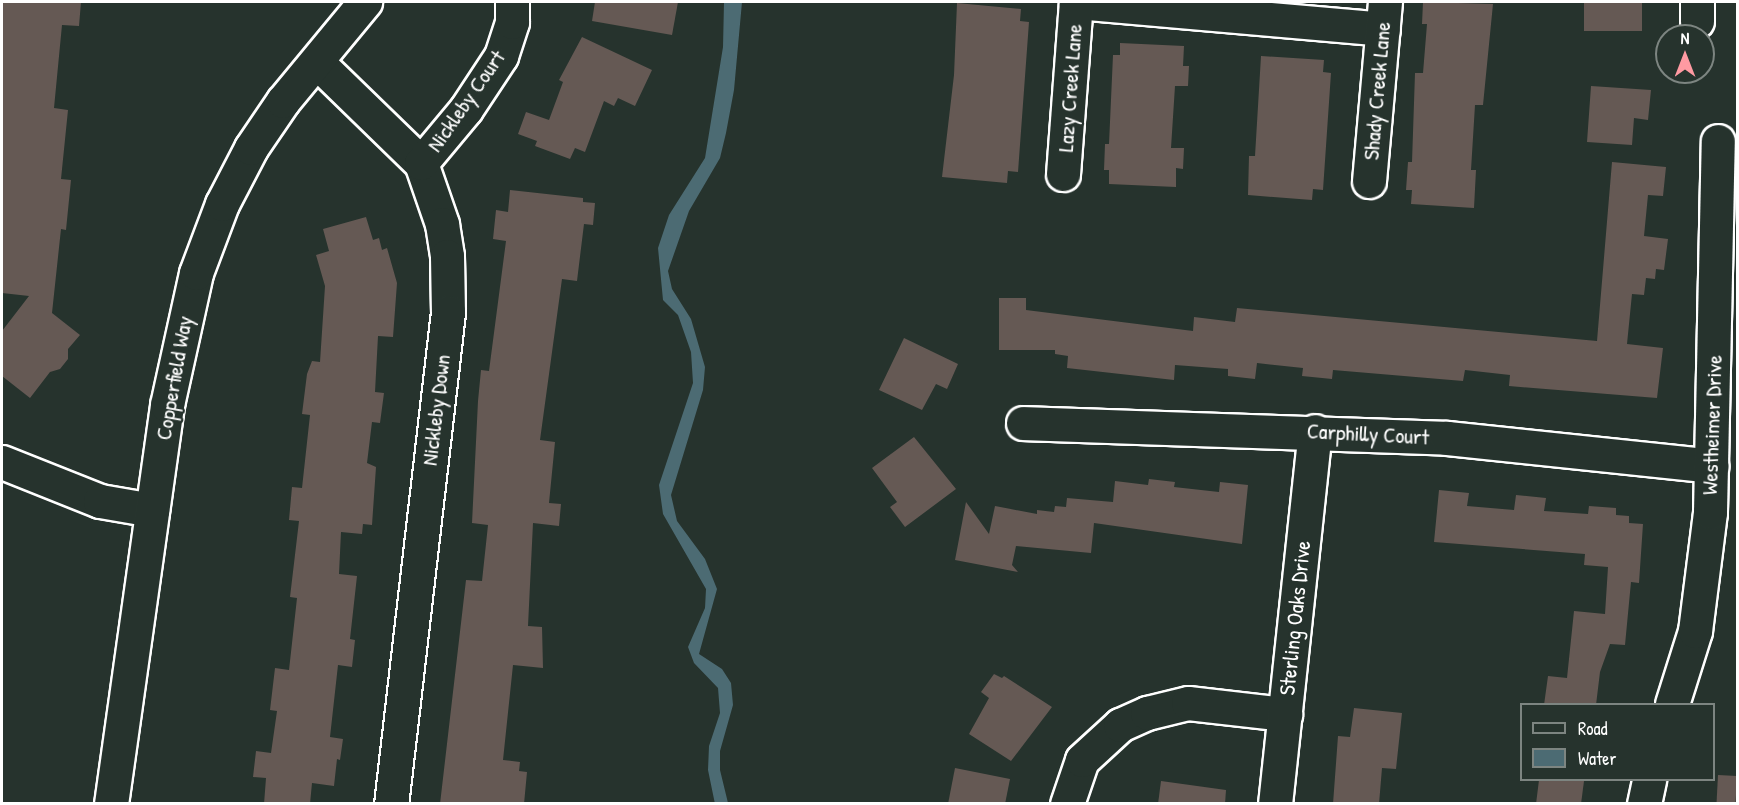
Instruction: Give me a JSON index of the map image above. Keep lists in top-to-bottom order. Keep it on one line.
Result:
{"streets":{"street":["Lazy Creek Lane","Shady Creek Lane","Nickleby Court","Copperfield Way","Nickleby Down","Westheimer Drive","Carphilly Court","Sterling Oaks Drive"]},"crossings":[["Nickleby Court","Nickleby Down"],["Copperfield Way","Nickleby Down"],["Westheimer Drive","Carphilly Court"],["Carphilly Court","Sterling Oaks Drive"]],"legend":["Road","Water"],"north":"top"}
